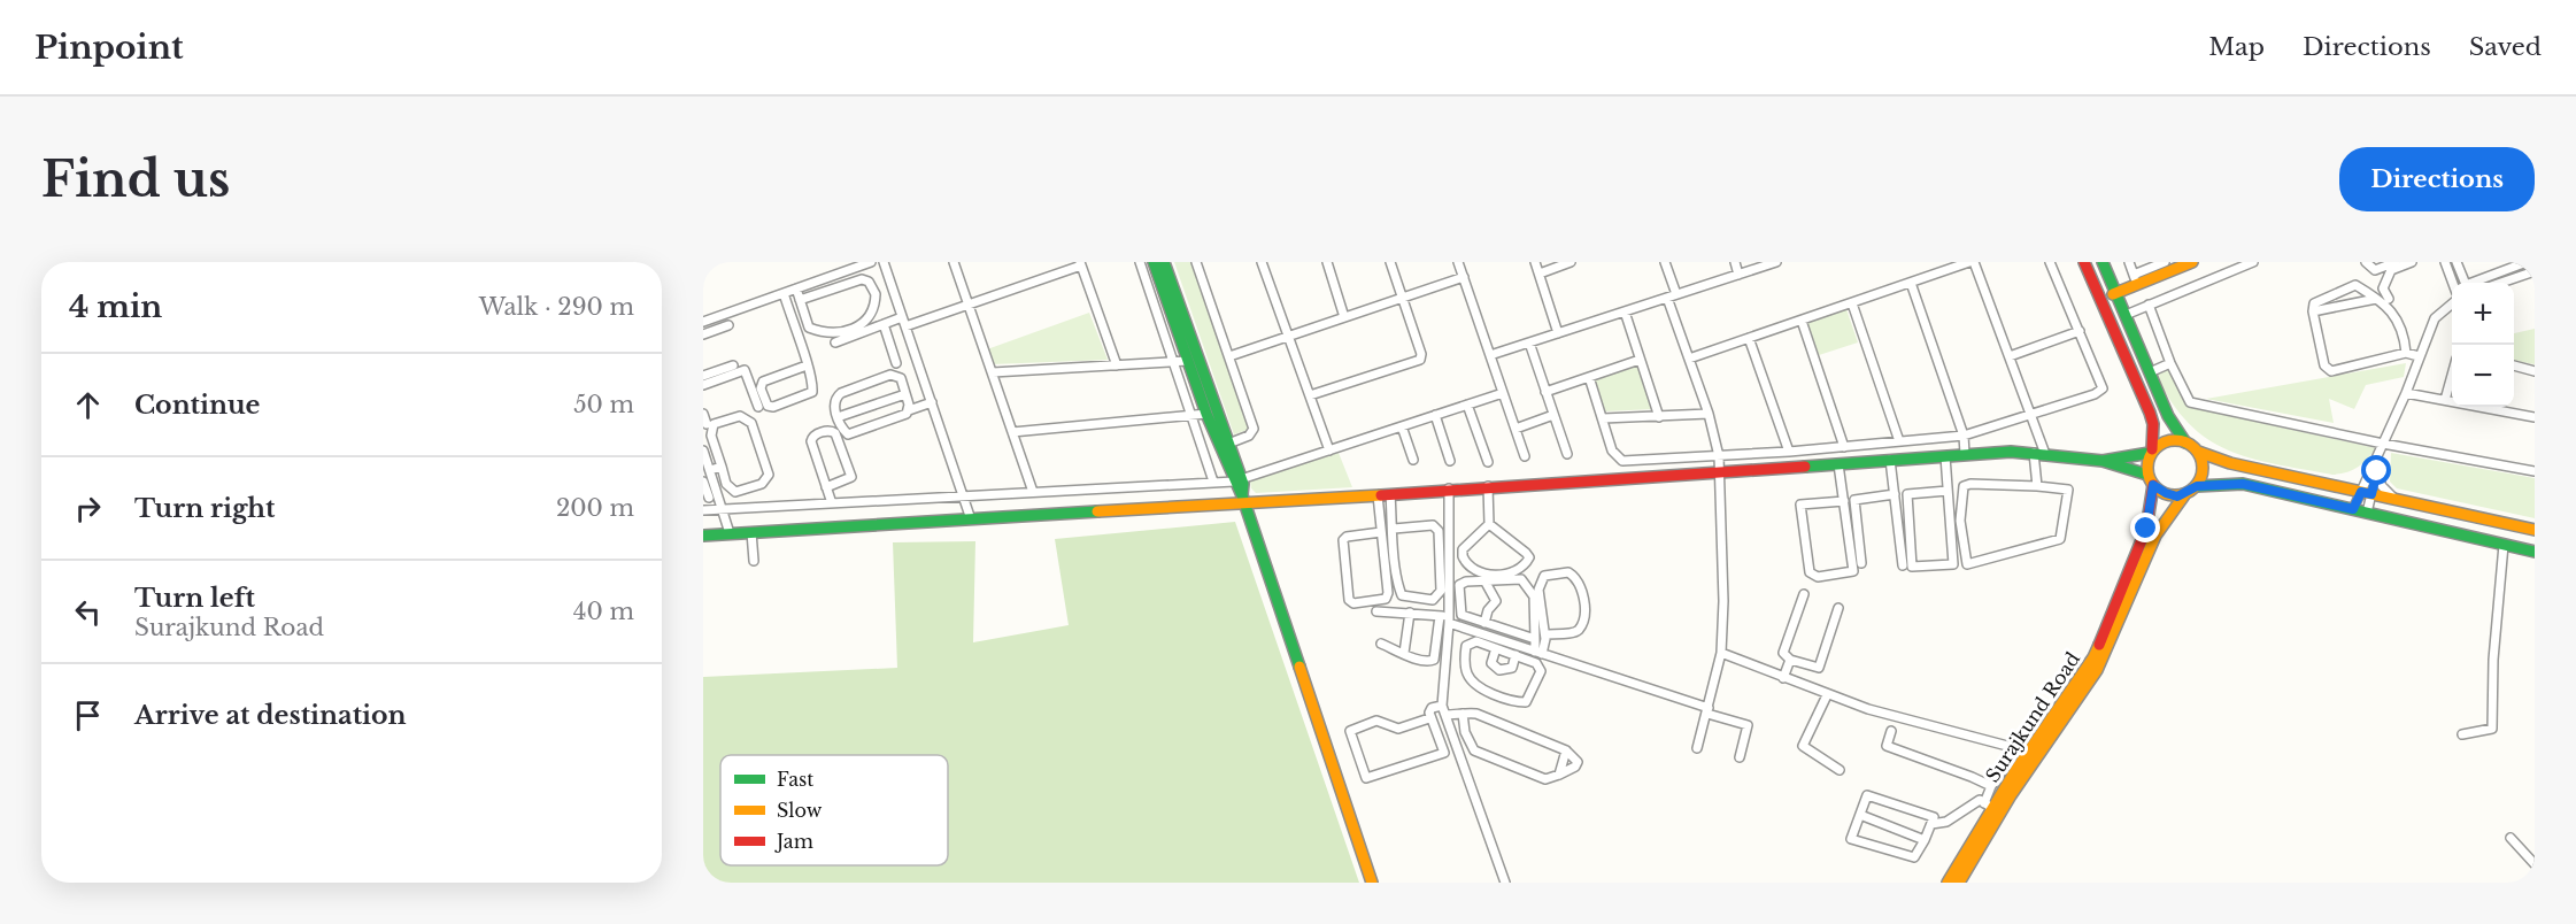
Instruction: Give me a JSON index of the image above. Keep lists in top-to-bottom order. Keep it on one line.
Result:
{"streets":{"street":["Surajkund Road"]},"legend":["Fast","Slow","Jam"],"page":{"header":"Pinpoint","nav":["Map","Directions","Saved"],"buttons":"Directions","title":"Find us","heading":["4 min","Walk · 290 m"],"map_buttons":["+","−"],"list":[["Continue","50 m"],["Turn right","200 m"],["Turn left","Surajkund Road","40 m"],"Arrive at destination"]}}
